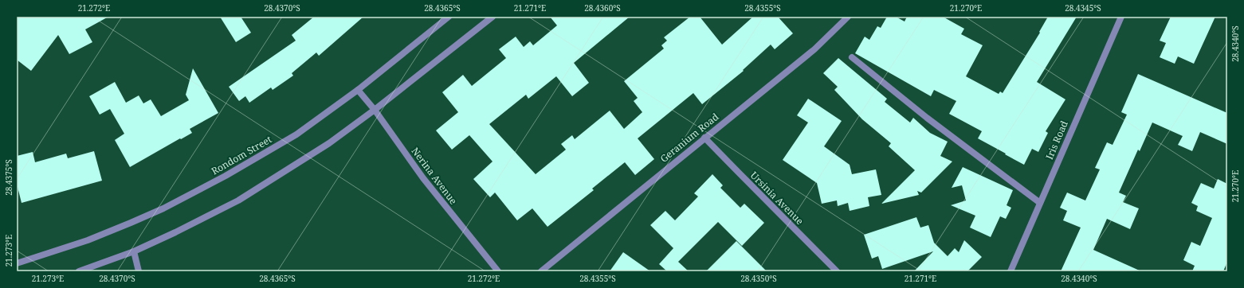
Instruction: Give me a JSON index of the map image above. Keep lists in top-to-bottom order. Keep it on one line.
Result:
{"streets":{"street":["Geranium Road","Iris Road","Rondom Street","Nerina Avenue","Ursinia Avenue"]},"crossings":[["Geranium Road","Ursinia Avenue"],["Rondom Street","Nerina Avenue"]],"coordinates":["21.272°E","28.4370°S","28.4365°S","21.271°E","28.4360°S","28.4355°S","21.270°E","28.4345°S","28.4340°S","28.4375°S","21.273°E","28.4350°S"]}
